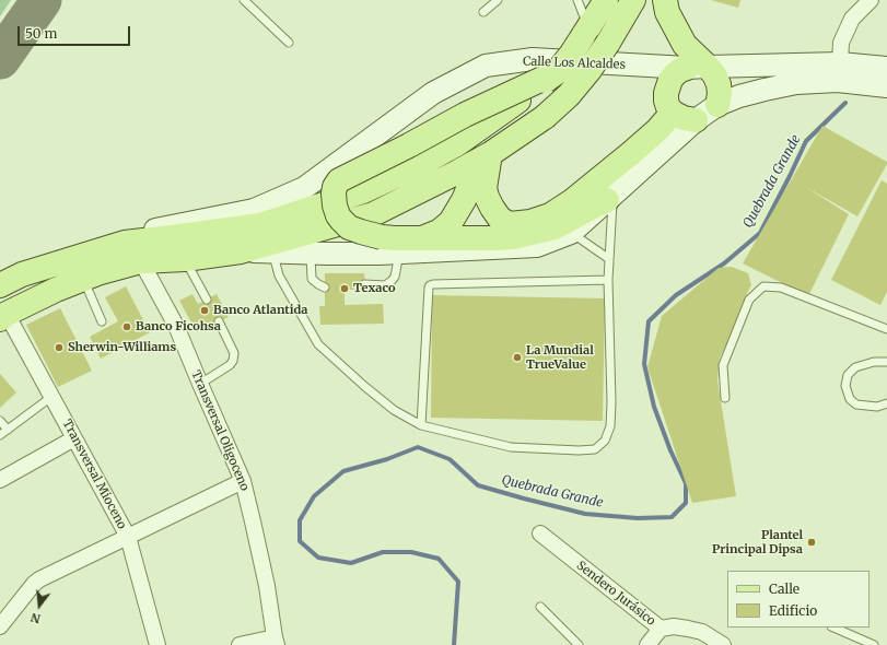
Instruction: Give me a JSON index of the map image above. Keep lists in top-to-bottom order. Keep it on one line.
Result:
{"streets":{"main road":["Calle Los Alcaldes"],"street":["Transversal Oligoceno","Transversal Mioceno","Sendero Jurásico"]},"water":["Quebrada Grande"],"places":["Texaco","Banco Atlantida","Banco Ficohsa","Sherwin-Williams","La Mundial TrueValue","Plantel Principal Dipsa"],"legend":["Calle","Edificio"],"scale_bar":"50 m","north":"bottom"}
